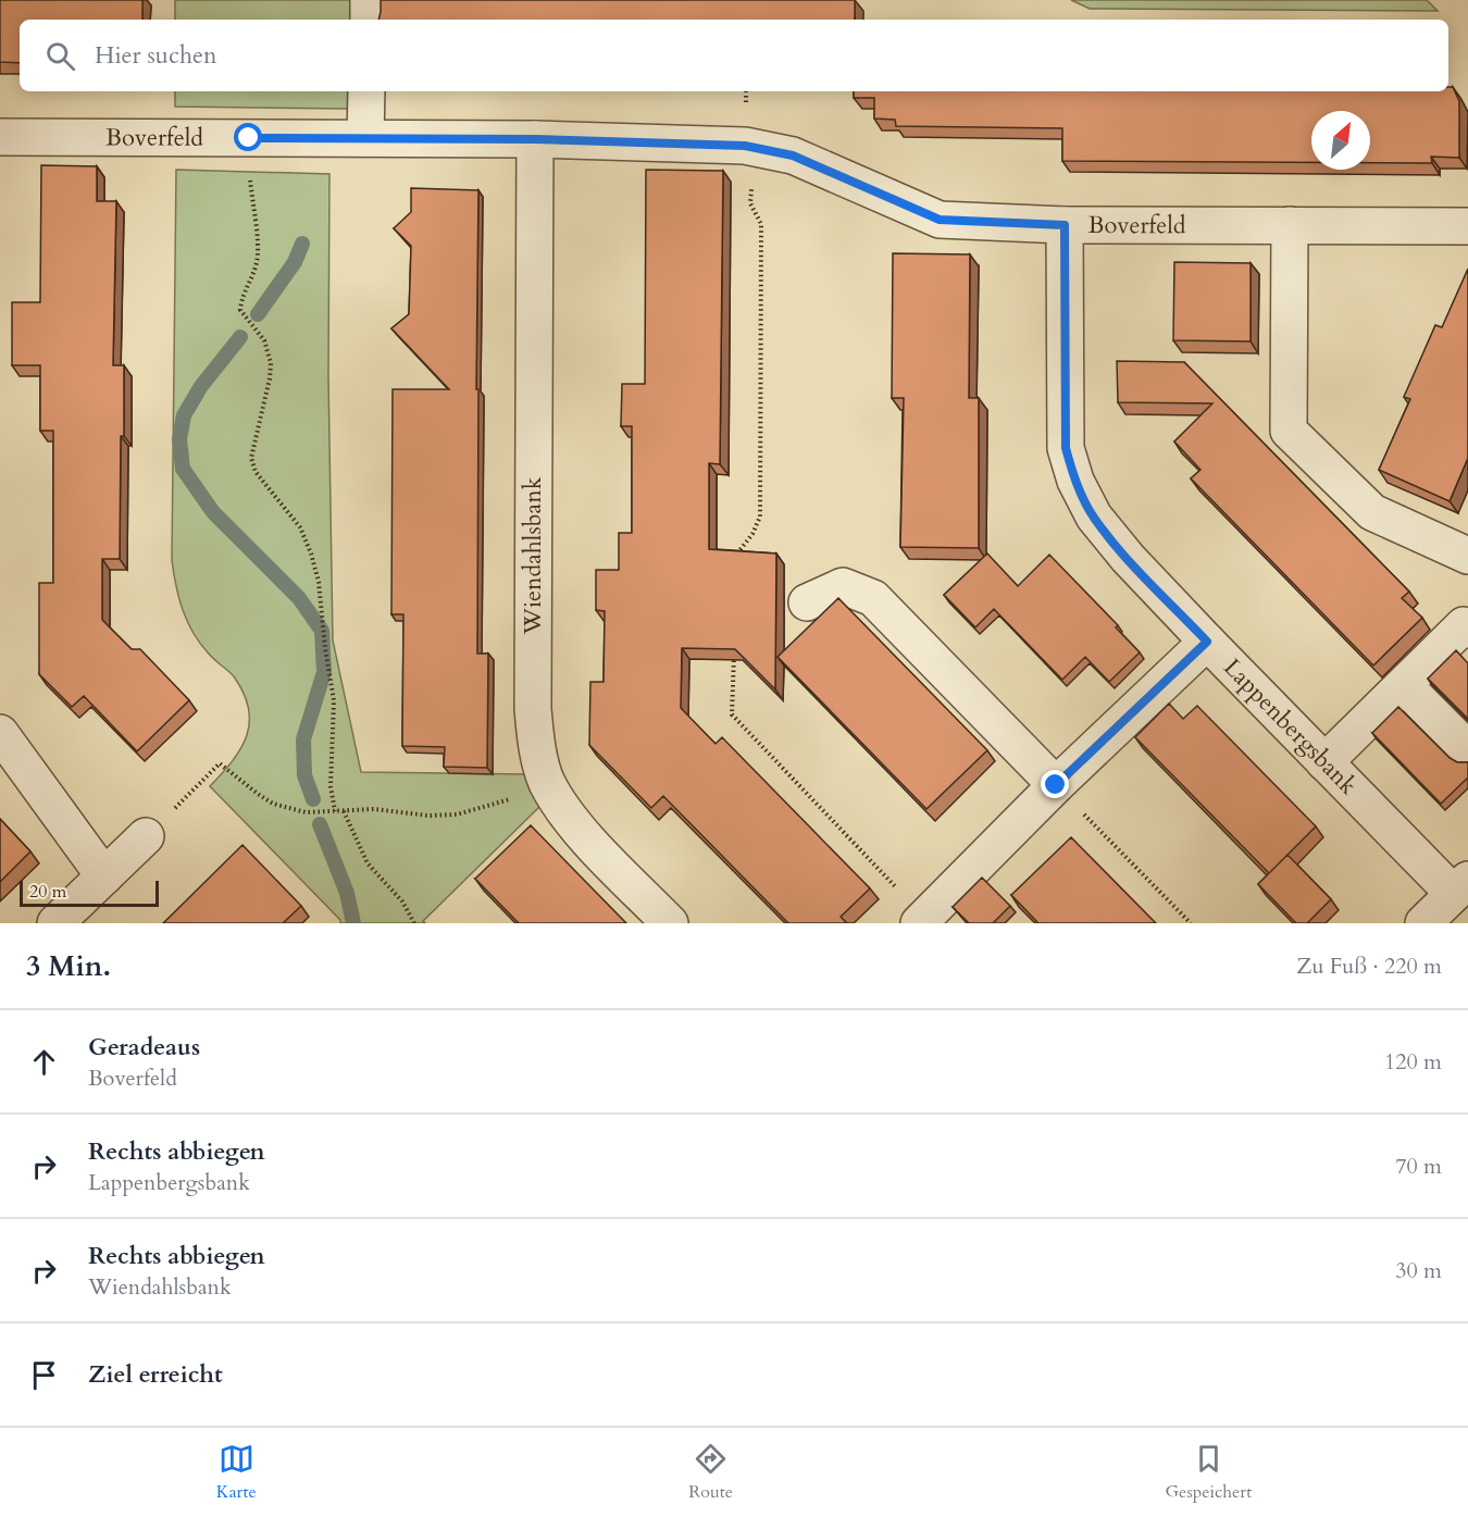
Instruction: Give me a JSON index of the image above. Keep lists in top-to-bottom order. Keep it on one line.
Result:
{"streets":{"street":["Boverfeld","Wiendahlsbank","Lappenbergsbank"]},"crossings":[["Boverfeld","Wiendahlsbank"],["Boverfeld","Lappenbergsbank"]],"scale_bar":"20 m","north":"top right","page":{"search":"Hier suchen","scale":"20 m","heading":["3 Min.","Zu Fuß · 220 m"],"list":[["Geradeaus","Boverfeld","120 m"],["Rechts abbiegen","Lappenbergsbank","70 m"],["Rechts abbiegen","Wiendahlsbank","30 m"],"Ziel erreicht"],"nav":["Karte","Route","Gespeichert"]}}
